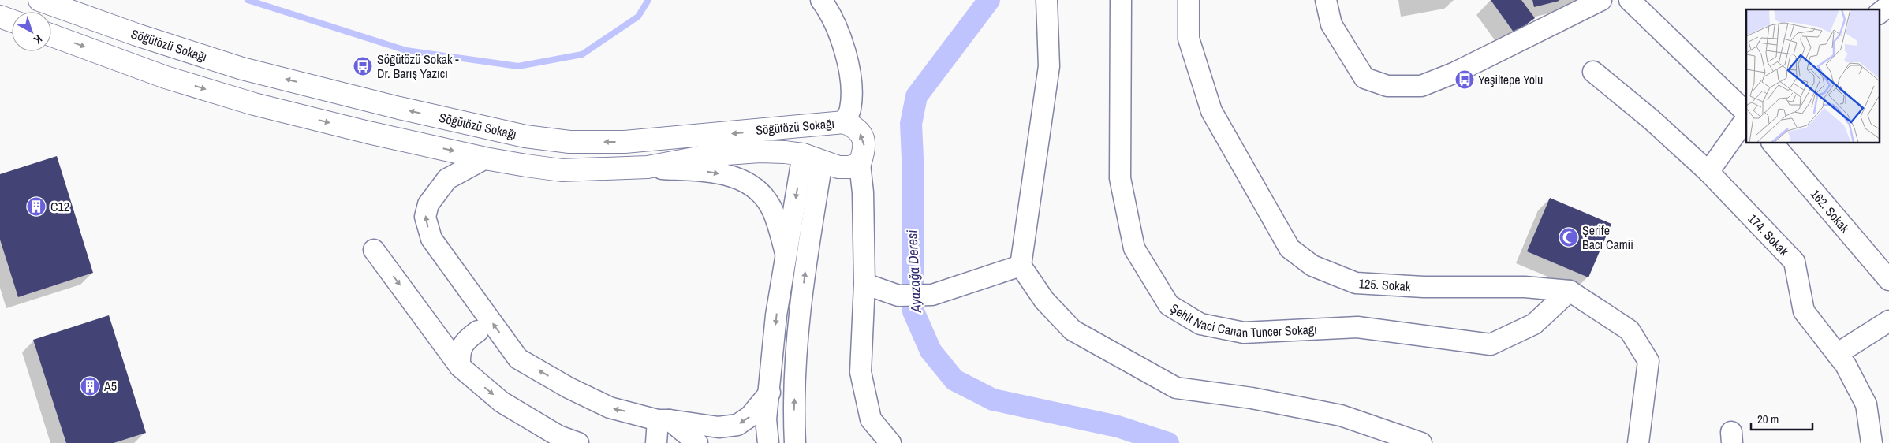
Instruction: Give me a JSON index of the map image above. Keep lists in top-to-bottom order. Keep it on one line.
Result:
{"streets":{"street":["Söğütözü Sokağı","162. Sokak","174. Sokak","125. Sokak","Şehit Naci Canan Tuncer Sokağı"]},"crossings":[["125. Sokak","Şehit Naci Canan Tuncer Sokağı"]],"water":["Ayazağa Deresi"],"places":{"bus stop":["Söğütözü Sokak - Dr. Barış Yazıcı","Yeşiltepe Yolu"],"building":["C12","A5"],"mosque":["Şerife Bacı Camii"]},"scale_bar":"20 m","north":"bottom right"}
